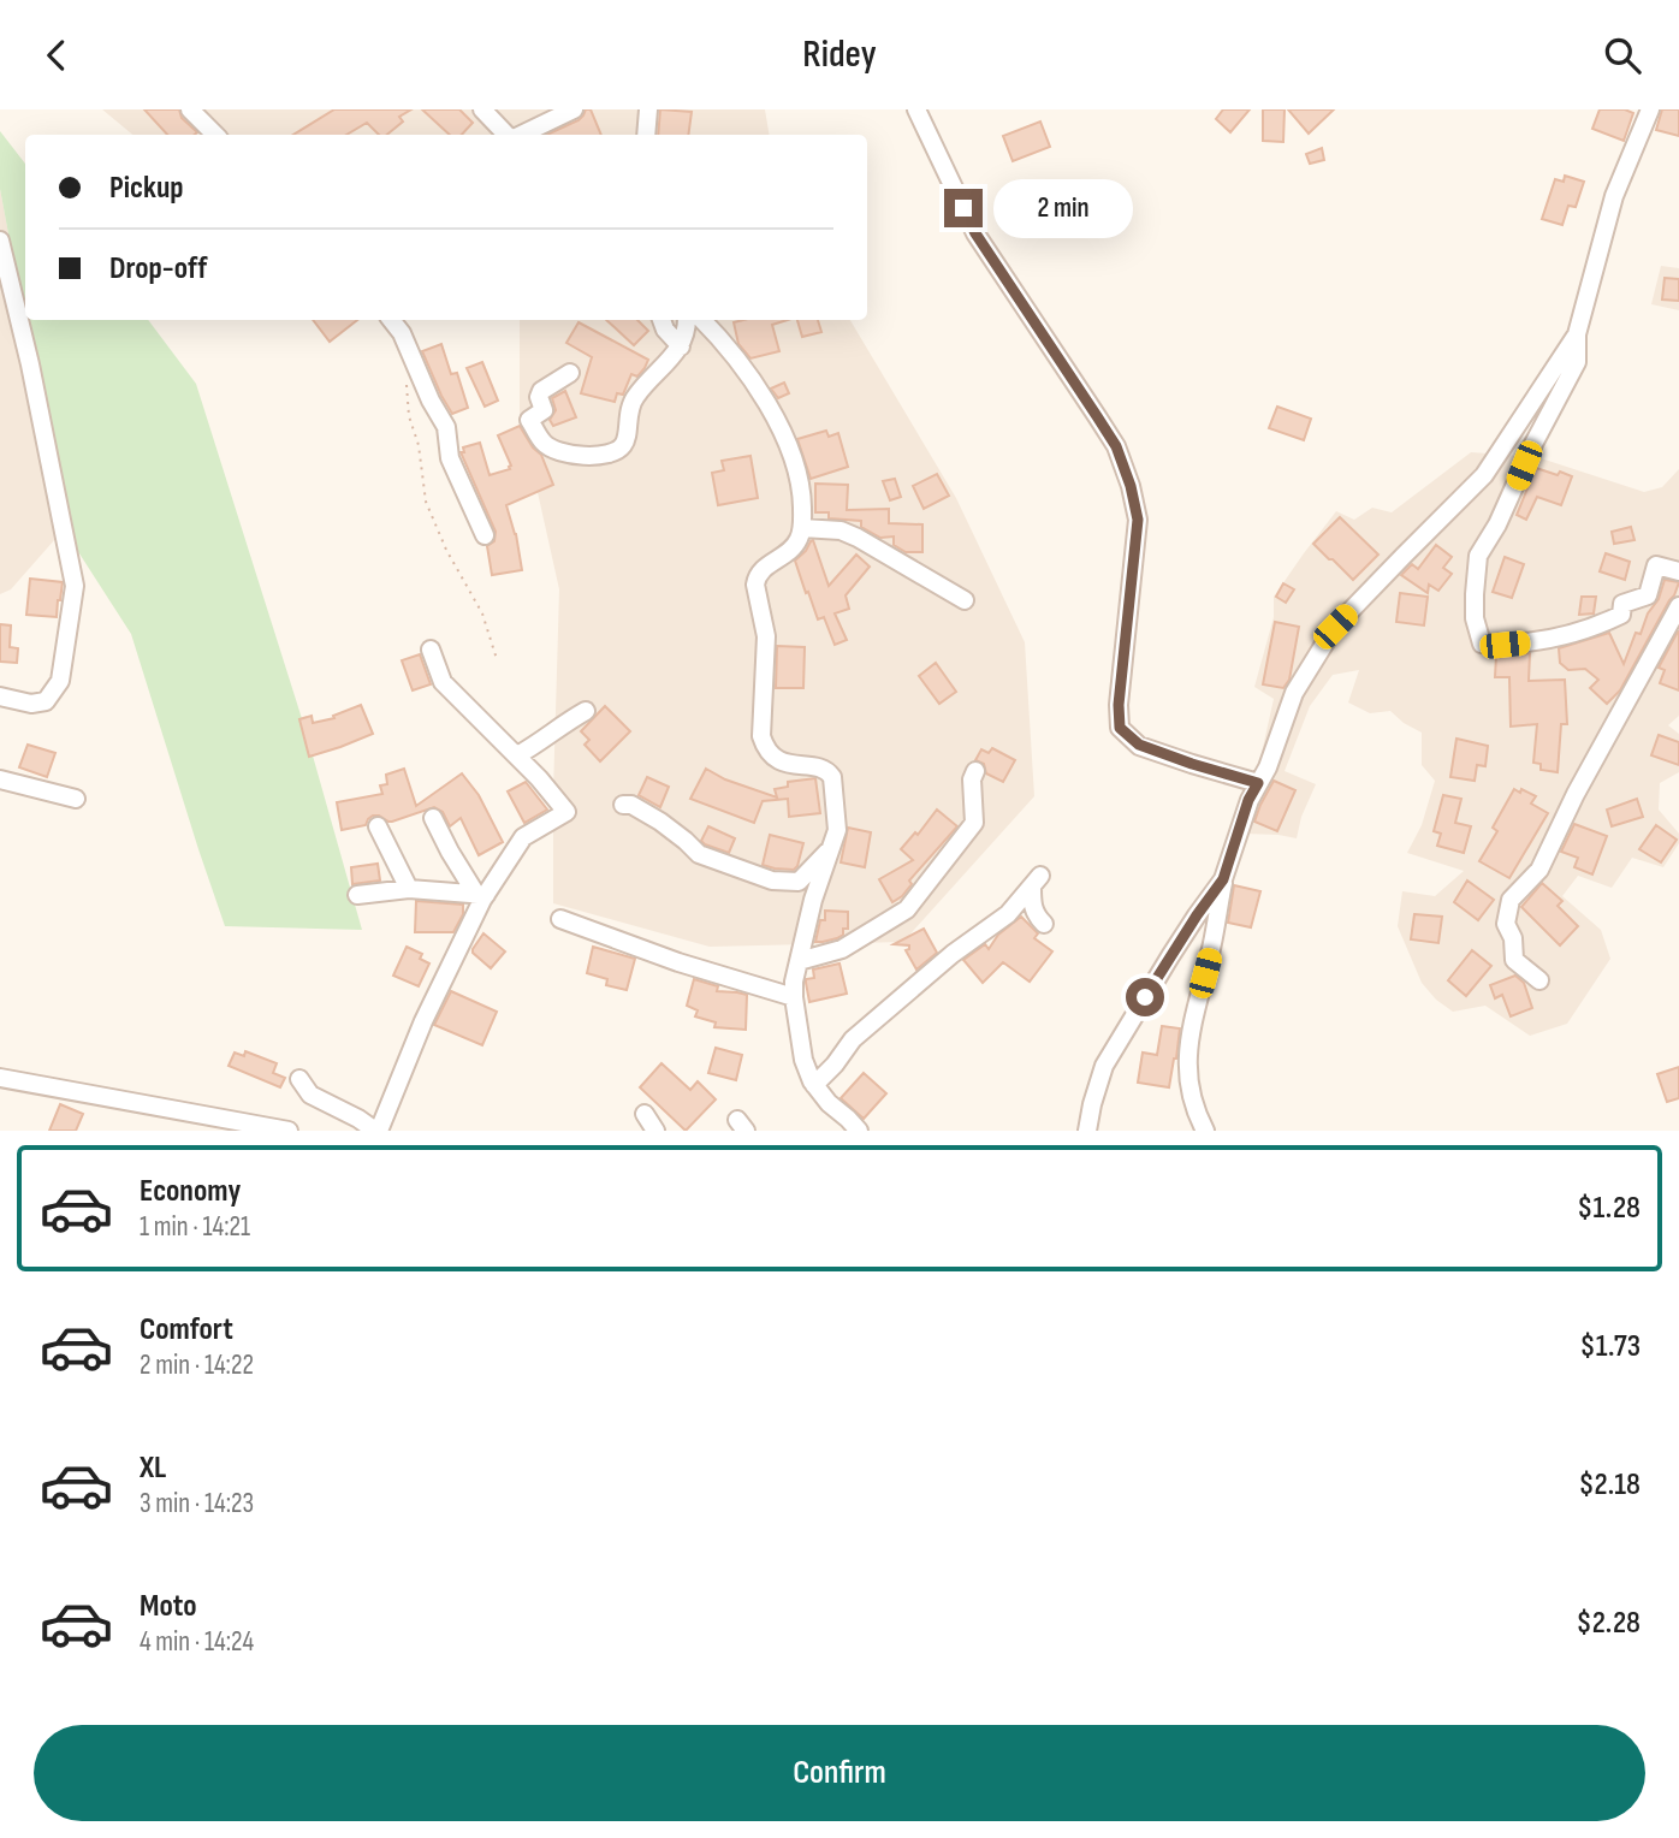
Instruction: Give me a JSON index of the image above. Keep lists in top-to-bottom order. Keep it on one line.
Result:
{"page":{"header":"Ridey","banner":["Pickup","Drop-off"],"bubble":"2 min","list":[{"name":"Economy","note":"1 min · 14:21","value":"$1.28"},{"name":"Comfort","note":"2 min · 14:22","value":"$1.73"},{"name":"XL","note":"3 min · 14:23","value":"$2.18"},{"name":"Moto","note":"4 min · 14:24","value":"$2.28"}],"buttons":"Confirm"}}
